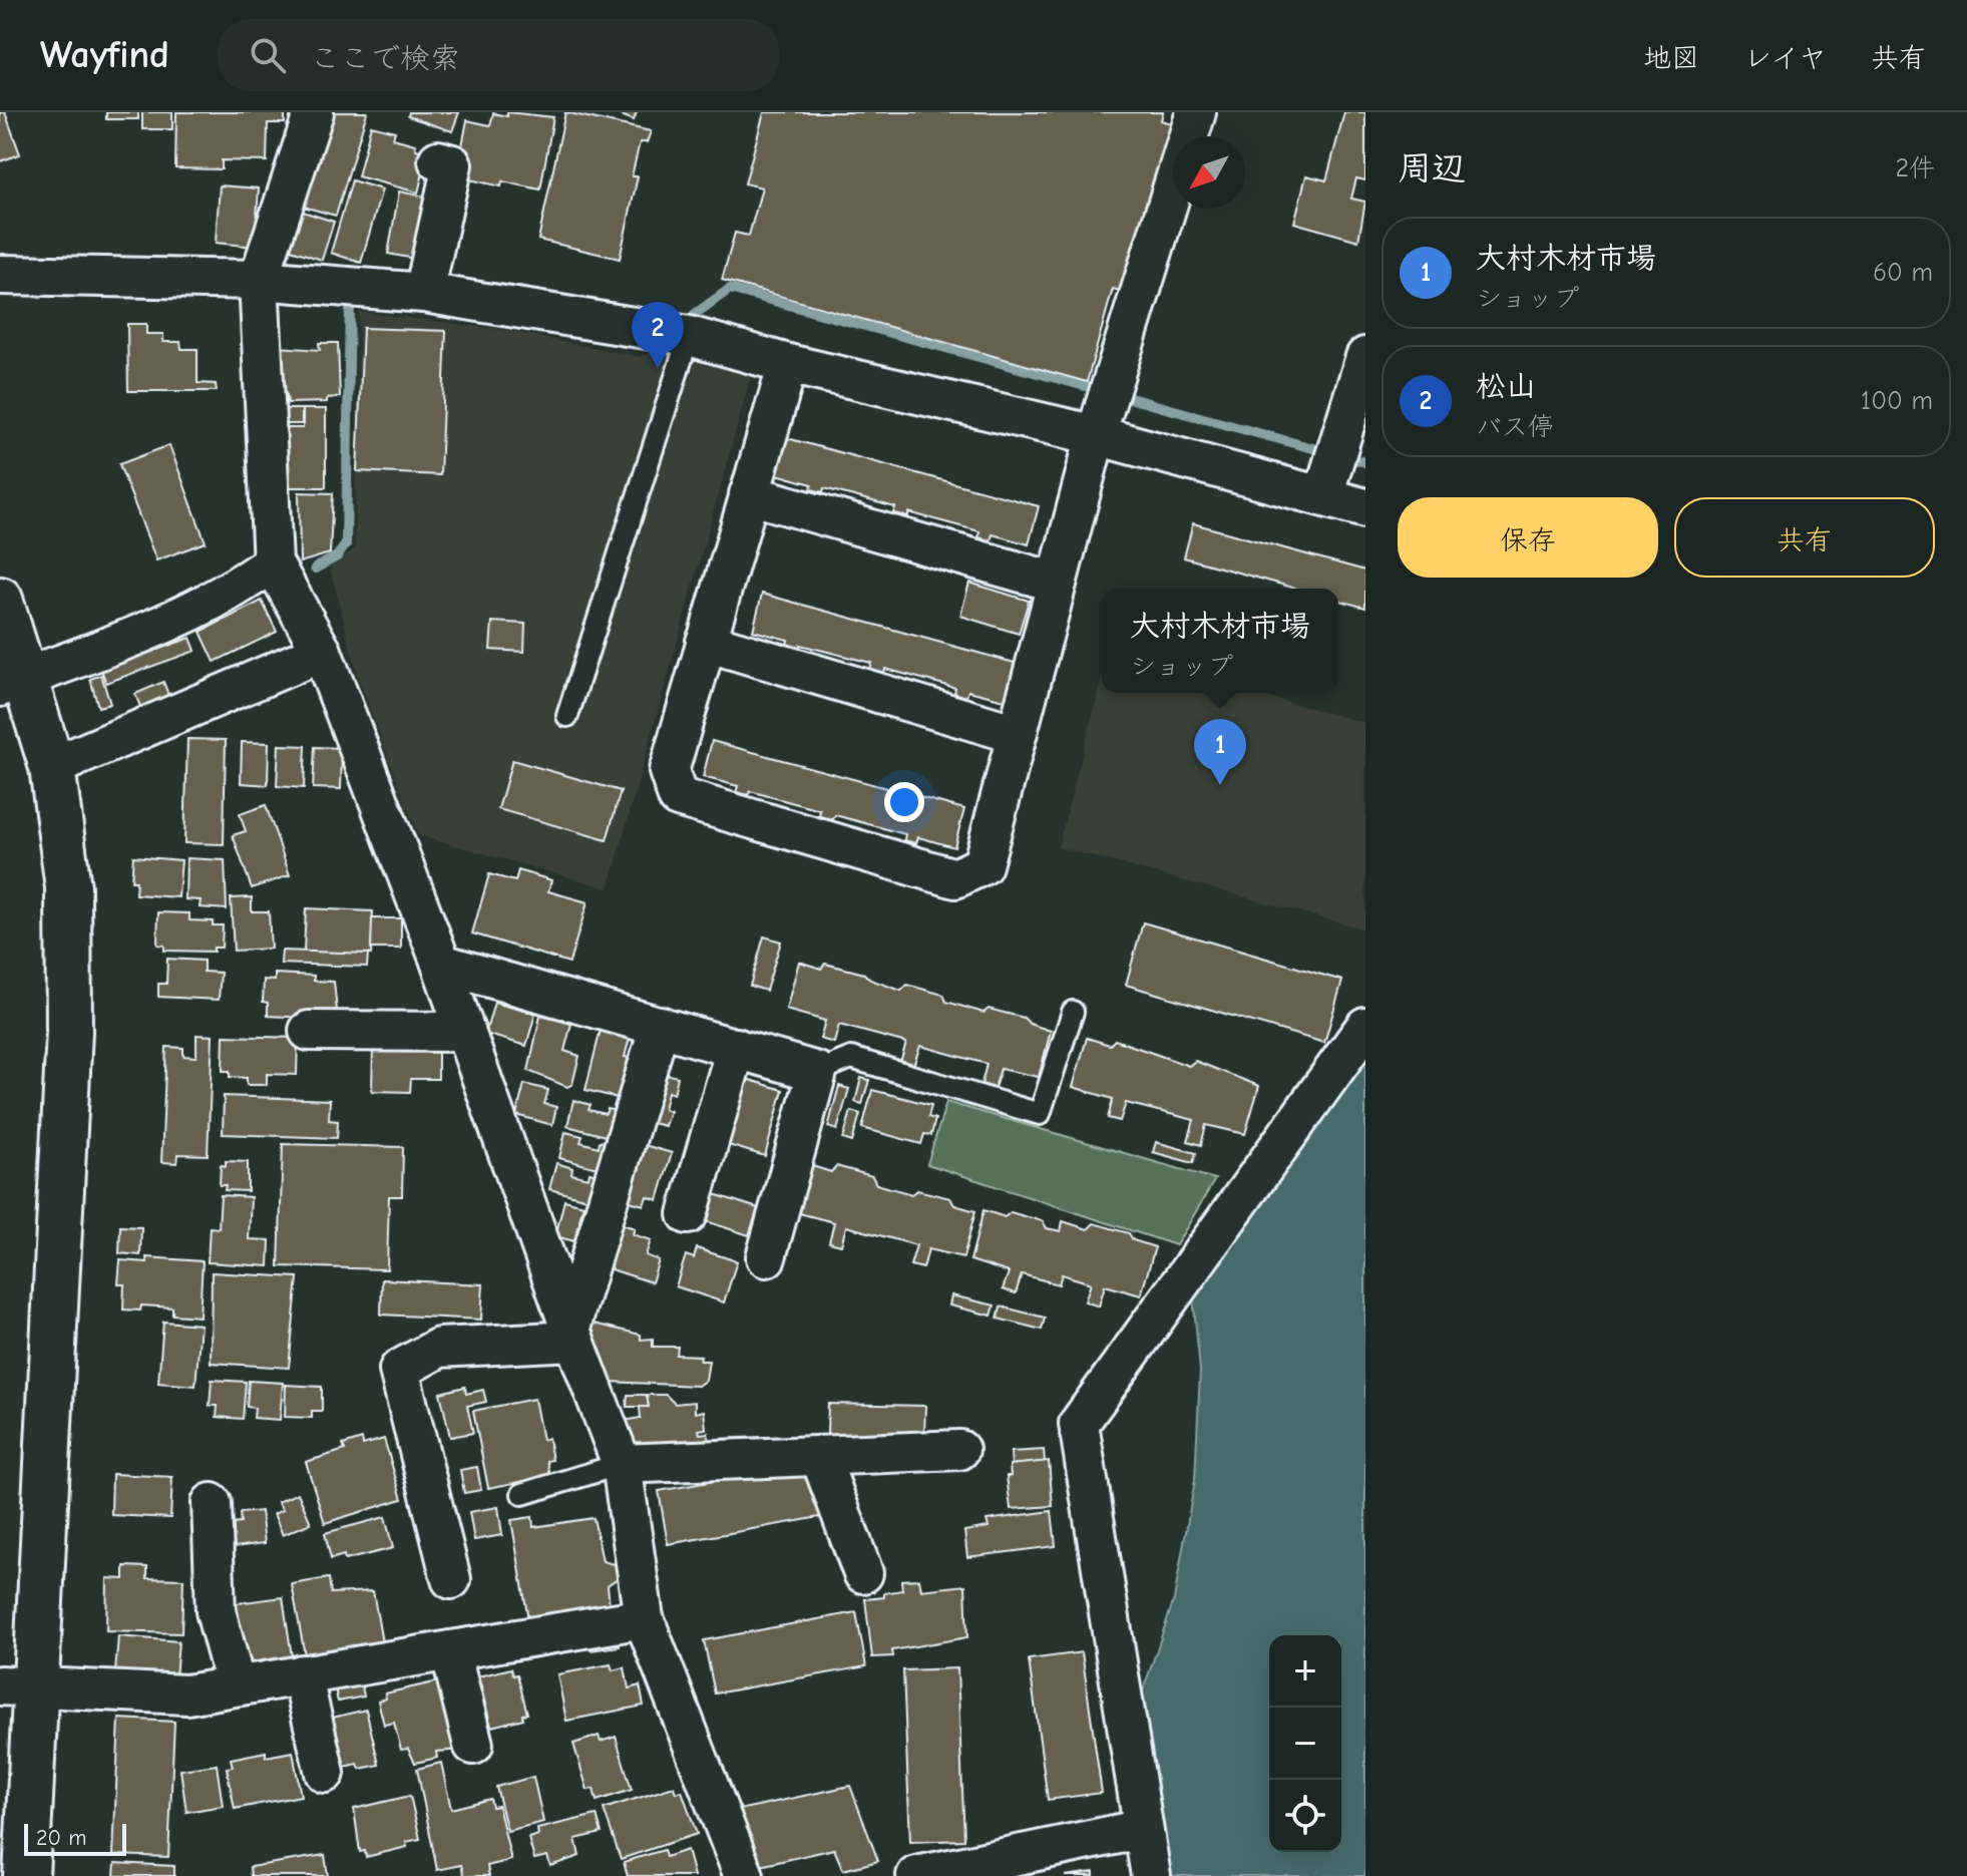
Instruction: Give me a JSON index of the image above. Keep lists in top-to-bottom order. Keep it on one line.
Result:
{"scale_bar":"20 m","north":"bottom left","page":{"header":"Wayfind","search":"ここで検索","nav":["地図","レイヤ","共有"],"heading":["周辺","2件"],"list":[{"mark":"1","name":"大村木材市場","note":"ショップ","value":"60 m"},{"mark":"2","name":"松山","note":"バス停","value":"100 m"}],"pins":["2","1"],"buttons":["保存","共有"],"popup":["大村木材市場","ショップ"],"map_buttons":["+","−"],"scale":"20 m"}}
